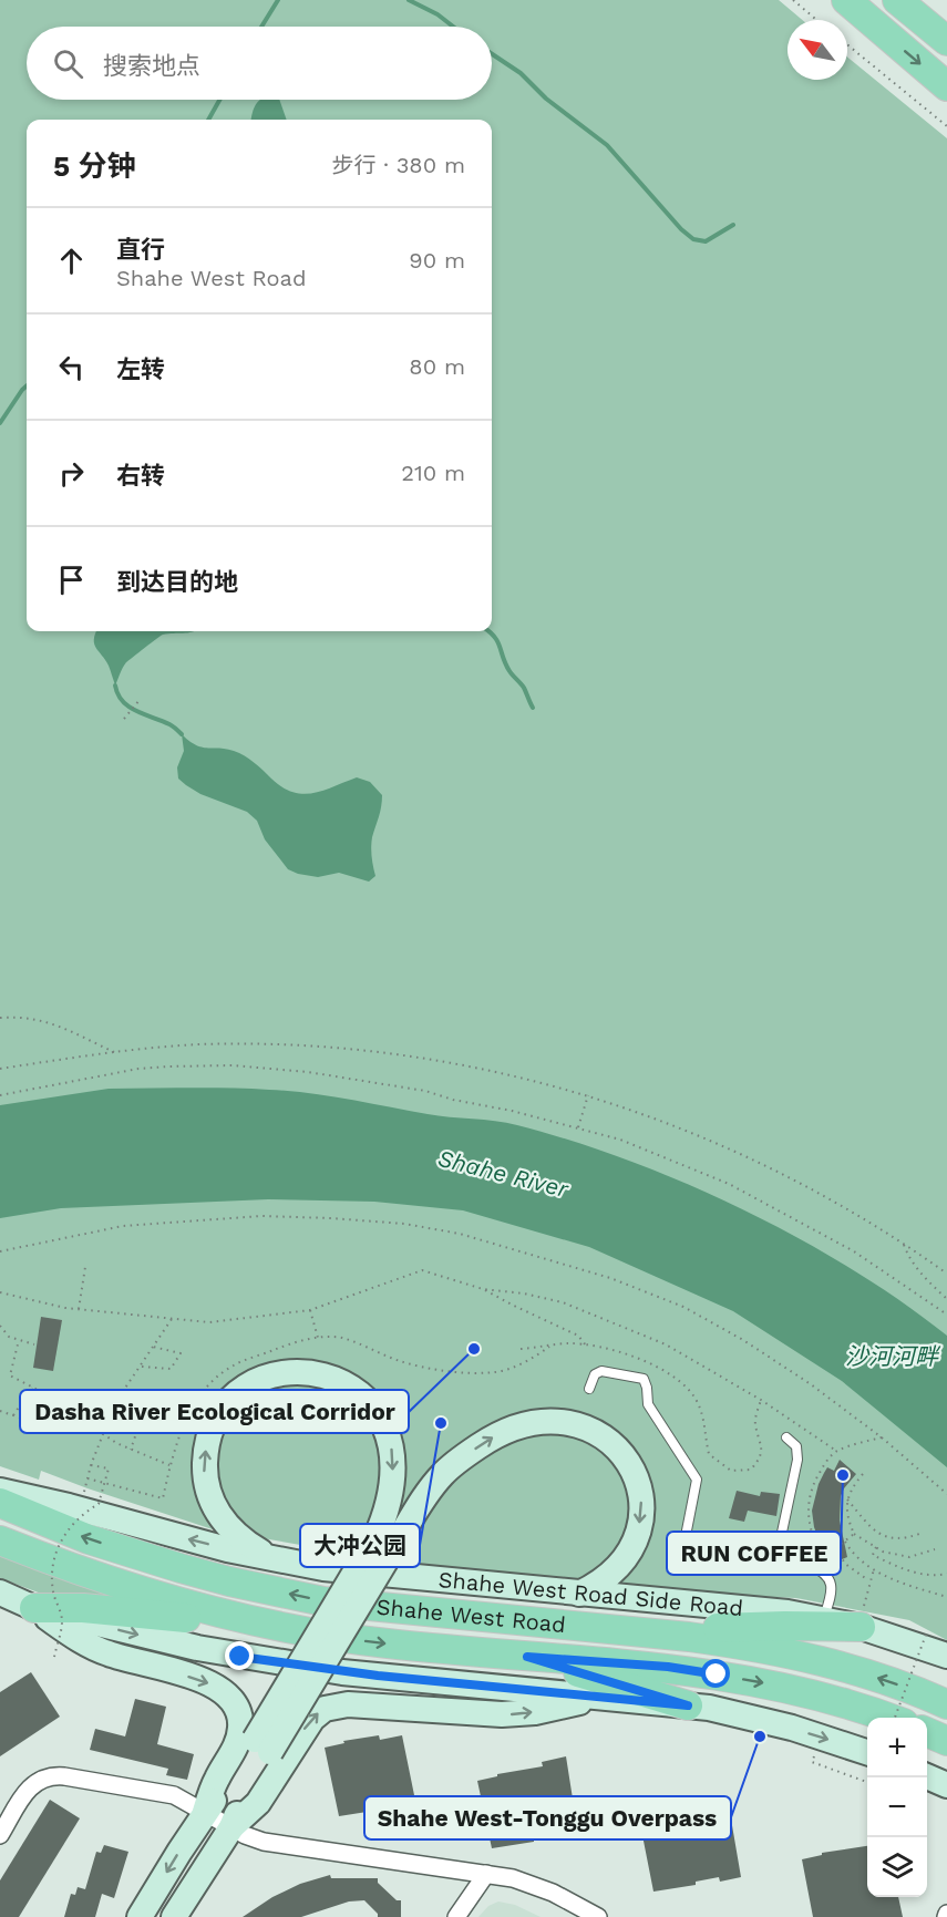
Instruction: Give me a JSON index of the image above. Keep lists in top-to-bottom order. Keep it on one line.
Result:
{"streets":{"main road":["Shahe West Road Side Road","Shahe West Road"]},"water":["Shahe River","沙河河畔"],"places":["Dasha River Ecological Corridor","大冲公园","RUN COFFEE","Shahe West-Tonggu Overpass"],"north":"top left","page":{"search":"搜索地点","heading":["5 分钟","步行 · 380 m"],"list":[["直行","Shahe West Road","90 m"],["左转","80 m"],["右转","210 m"],"到达目的地"],"map_buttons":["+","−"]}}
